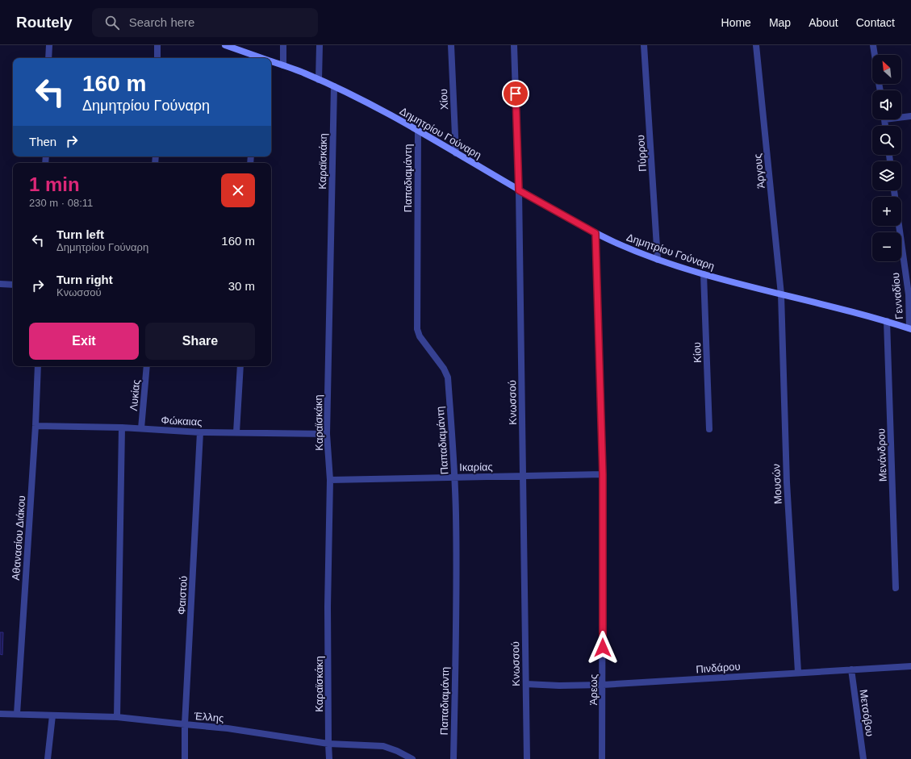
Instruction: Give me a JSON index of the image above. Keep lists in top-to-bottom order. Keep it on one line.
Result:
{"streets":{"street":["Χίου","Δημητρίου Γούναρη","Πύρρου","Καραϊσκάκη","Άργους","Παπαδιαμάντη","Γενναδίου","Κίου","Λυκίας","Κνωσσού","Φώκαιας","Μενάνδρου","Ικαρίας","Μουσών","Αθανασίου Διάκου","Φαιστού","Πινδάρου","Άρεως","Μετσόβου","Έλλης"]},"crossings":[["Χίου","Δημητρίου Γούναρη"],["Δημητρίου Γούναρη","Πύρρου"],["Δημητρίου Γούναρη","Καραϊσκάκη"],["Δημητρίου Γούναρη","Άργους"],["Δημητρίου Γούναρη","Παπαδιαμάντη"],["Δημητρίου Γούναρη","Γενναδίου"],["Δημητρίου Γούναρη","Κίου"],["Δημητρίου Γούναρη","Κνωσσού"],["Δημητρίου Γούναρη","Μενάνδρου"],["Δημητρίου Γούναρη","Μουσών"],["Δημητρίου Γούναρη","Άρεως"],["Καραϊσκάκη","Φώκαιας"],["Καραϊσκάκη","Ικαρίας"],["Καραϊσκάκη","Έλλης"],["Άργους","Μουσών"],["Παπαδιαμάντη","Ικαρίας"],["Λυκίας","Φώκαιας"],["Κνωσσού","Ικαρίας"],["Κνωσσού","Πινδάρου"],["Φώκαιας","Αθανασίου Διάκου"],["Φώκαιας","Φαιστού"],["Ικαρίας","Άρεως"],["Μουσών","Πινδάρου"],["Αθανασίου Διάκου","Έλλης"],["Φαιστού","Έλλης"],["Πινδάρου","Άρεως"],["Πινδάρου","Μετσόβου"]],"north":"top left","page":{"header":"Routely","search":"Search here","nav":["Home","Map","About","Contact"],"map_buttons":["+","−"],"turn":["160 m","Δημητρίου Γούναρη"],"then":"Then","heading":["1 min","230 m · 08:11"],"list":[{"name":"Turn left","note":"Δημητρίου Γούναρη","value":"160 m"},{"name":"Turn right","note":"Κνωσσού","value":"30 m"}],"buttons":["Exit","Share"]}}
